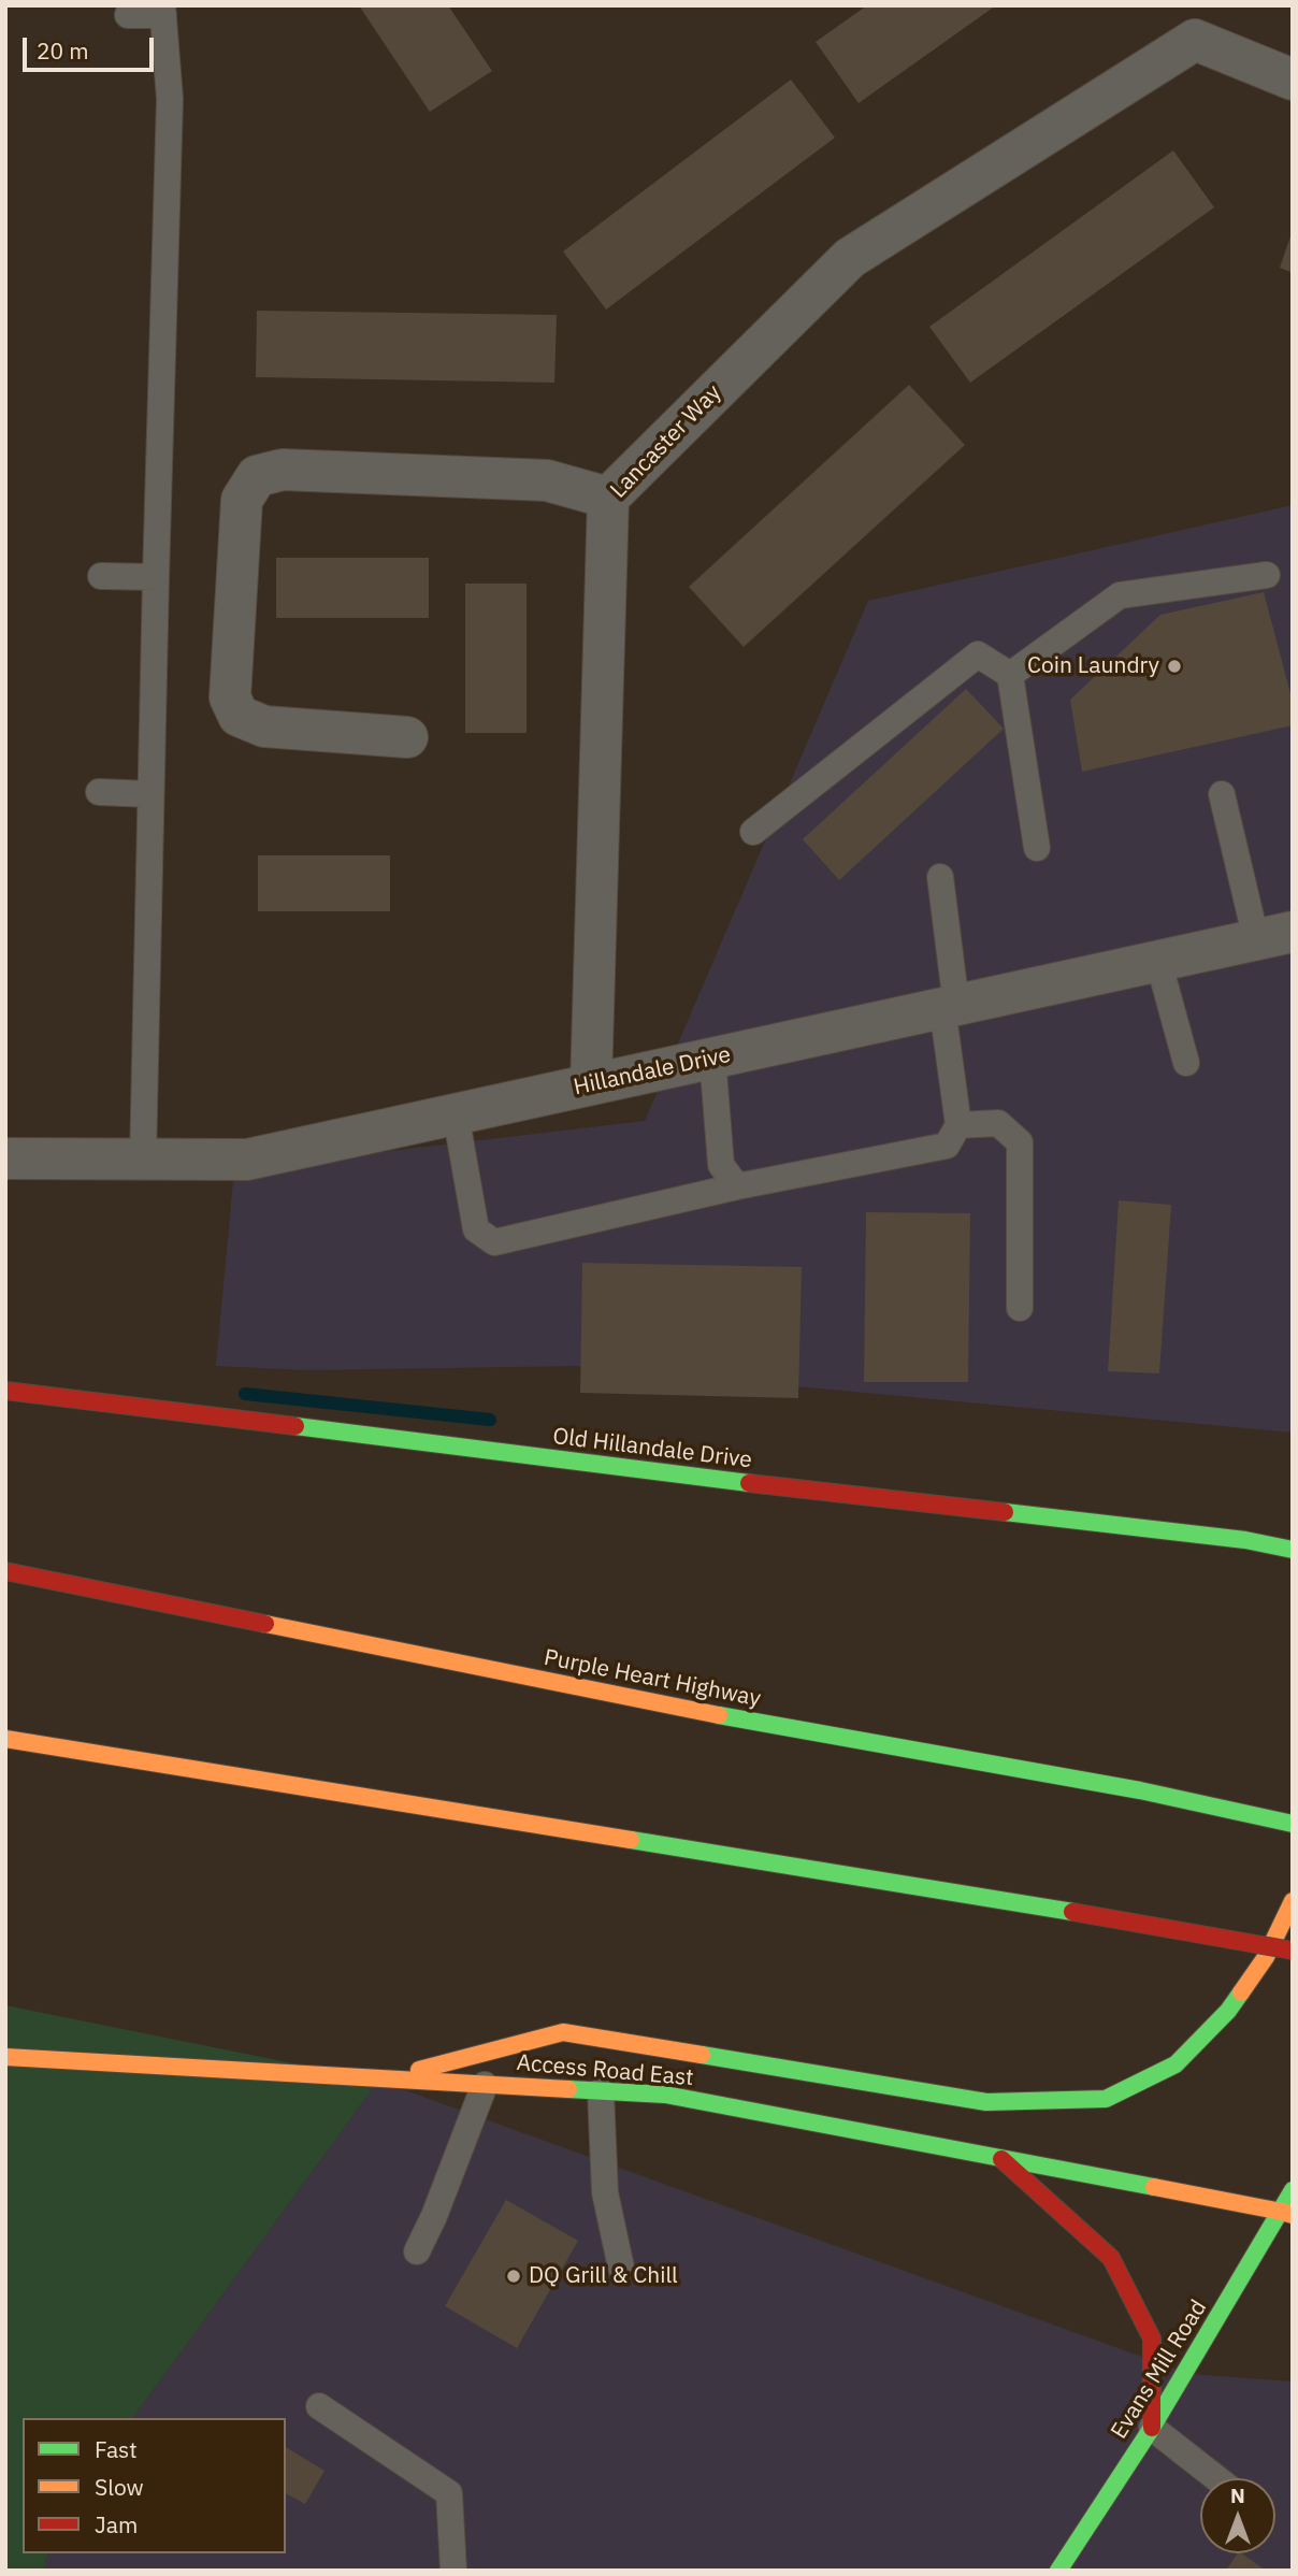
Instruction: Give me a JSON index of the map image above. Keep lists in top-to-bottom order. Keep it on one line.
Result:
{"streets":{"main road":["Old Hillandale Drive","Purple Heart Highway","Access Road East","Evans Mill Road"],"street":["Lancaster Way","Hillandale Drive"]},"crossings":[["Lancaster Way","Hillandale Drive"],["Access Road East","Evans Mill Road"]],"places":["Coin Laundry","DQ Grill & Chill"],"legend":["Fast","Slow","Jam"],"scale_bar":"20 m","north":"top"}
